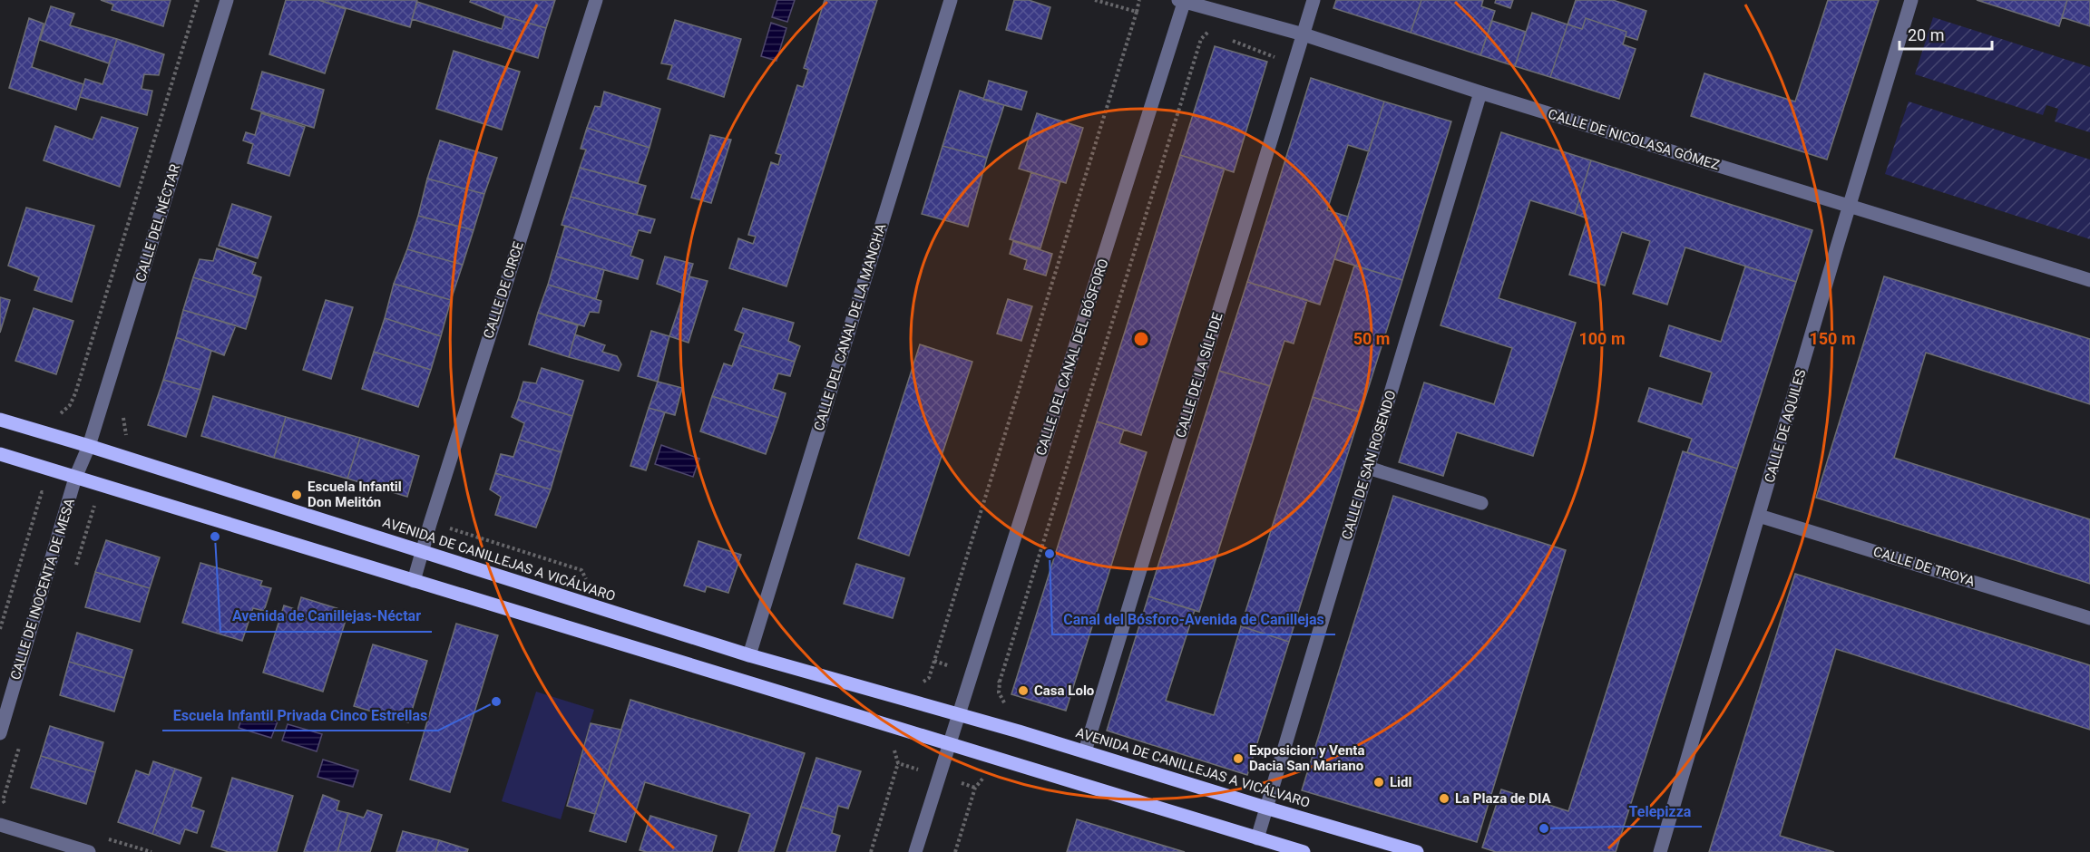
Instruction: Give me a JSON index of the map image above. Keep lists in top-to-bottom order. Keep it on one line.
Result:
{"streets":{"main road":["AVENIDA DE CANILLEJAS A VICÁLVARO"],"street":["CALLE DE NICOLASA GÓMEZ","CALLE DEL NÉCTAR","CALLE DE CIRCE","CALLE DEL CANAL DE LA MANCHA","CALLE DEL CANAL DEL BÓSFORO","CALLE DE LA SÍLFIDE","CALLE DE AQUILES","CALLE DE SAN ROSENDO","CALLE DE TROYA","CALLE DE INOCENTA DE MESA"]},"crossings":[["CALLE DE NICOLASA GÓMEZ","CALLE DEL CANAL DEL BÓSFORO"],["CALLE DE NICOLASA GÓMEZ","CALLE DE LA SÍLFIDE"],["CALLE DE NICOLASA GÓMEZ","CALLE DE AQUILES"],["CALLE DE NICOLASA GÓMEZ","CALLE DE SAN ROSENDO"],["CALLE DEL NÉCTAR","AVENIDA DE CANILLEJAS A VICÁLVARO"],["CALLE DEL NÉCTAR","CALLE DE INOCENTA DE MESA"],["CALLE DE CIRCE","AVENIDA DE CANILLEJAS A VICÁLVARO"],["CALLE DEL CANAL DE LA MANCHA","AVENIDA DE CANILLEJAS A VICÁLVARO"],["CALLE DEL CANAL DEL BÓSFORO","AVENIDA DE CANILLEJAS A VICÁLVARO"],["CALLE DE LA SÍLFIDE","AVENIDA DE CANILLEJAS A VICÁLVARO"],["CALLE DE AQUILES","CALLE DE TROYA"],["CALLE DE SAN ROSENDO","AVENIDA DE CANILLEJAS A VICÁLVARO"],["AVENIDA DE CANILLEJAS A VICÁLVARO","CALLE DE INOCENTA DE MESA"]],"places":["Escuela Infantil Don Melitón","Avenida de Canillejas-Néctar","Canal del Bósforo-Avenida de Canillejas","Casa Lolo","Escuela Infantil Privada Cinco Estrellas","Exposicion y Venta Dacia San Mariano","Lidl","La Plaza de DIA","Telepizza"],"scale_bar":"20 m","rings":["50 m","100 m","150 m"]}
